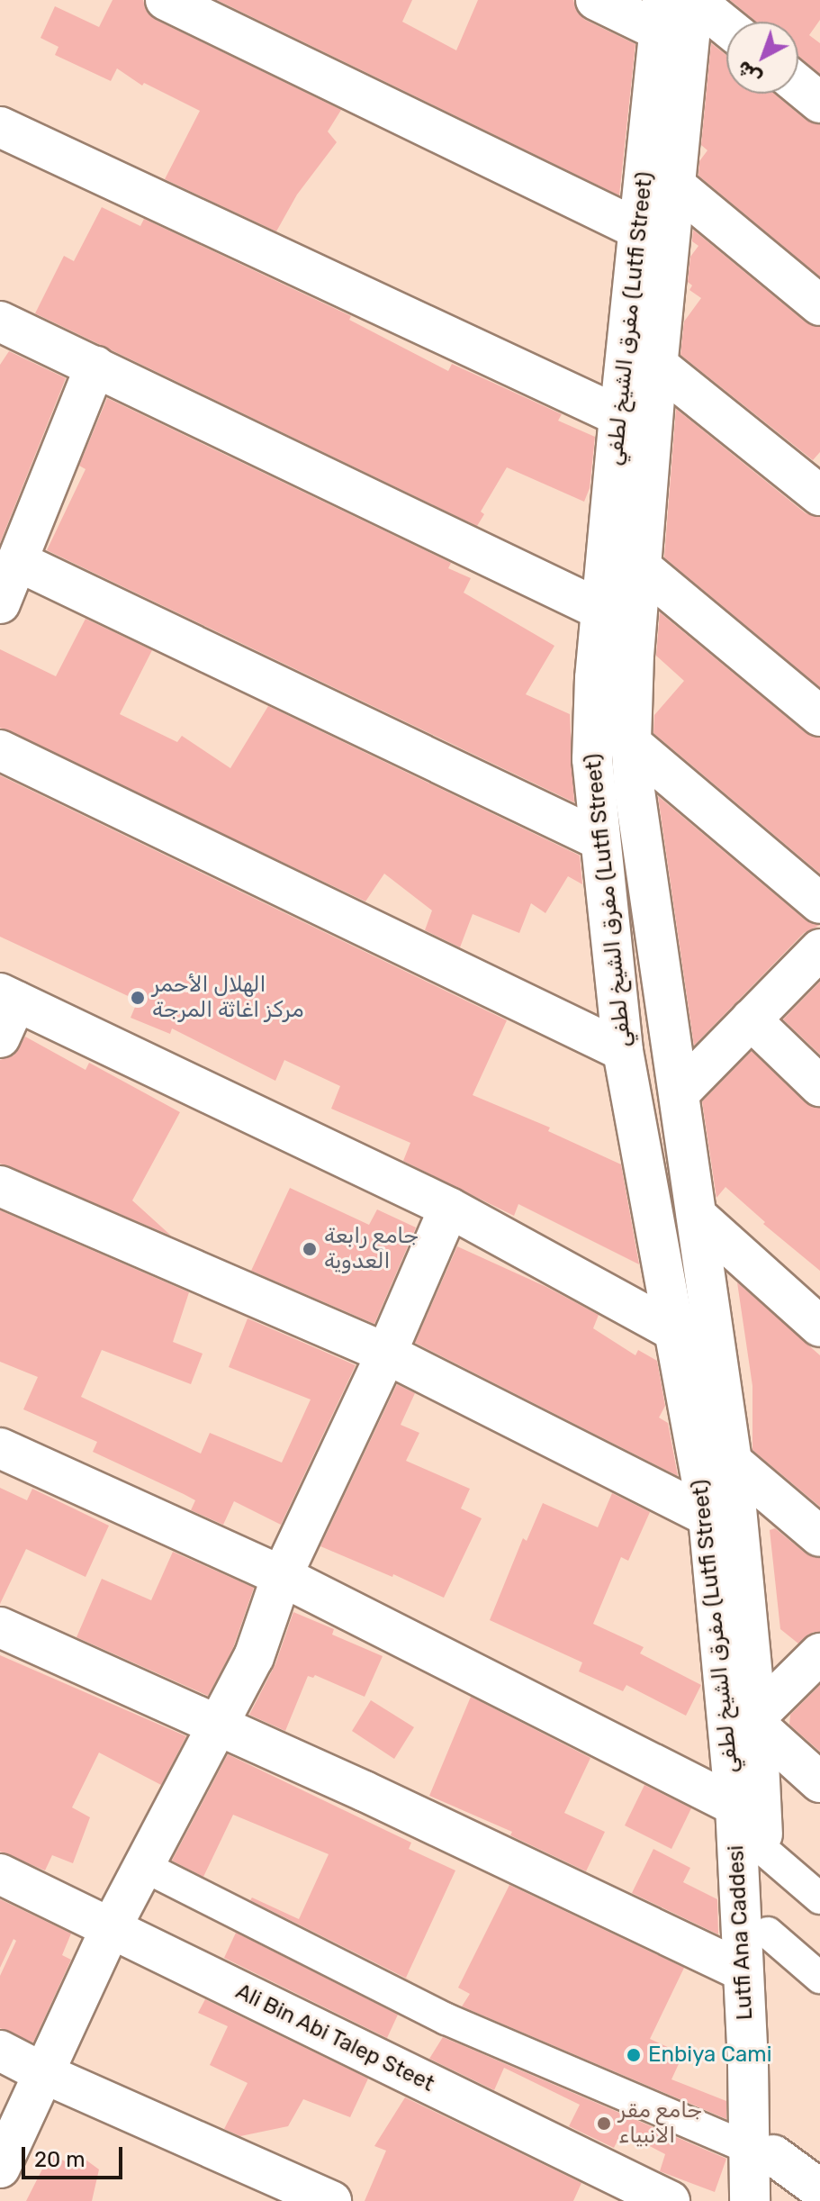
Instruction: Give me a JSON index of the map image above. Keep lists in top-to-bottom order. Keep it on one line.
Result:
{"streets":{"street":["مفرق الشيخ لطفي (Lutfi Street)","Lutfi Ana Caddesi","Ali Bin Abi Talep Steet"]},"crossings":[["مفرق الشيخ لطفي (Lutfi Street)","Lutfi Ana Caddesi"]],"places":["الهلال الأحمر مركز اغاثة المرجة","جامع رابعة العدوية","Enbiya Cami","جامع مقر الانبياء"],"scale_bar":"20 m","north":"bottom left"}
